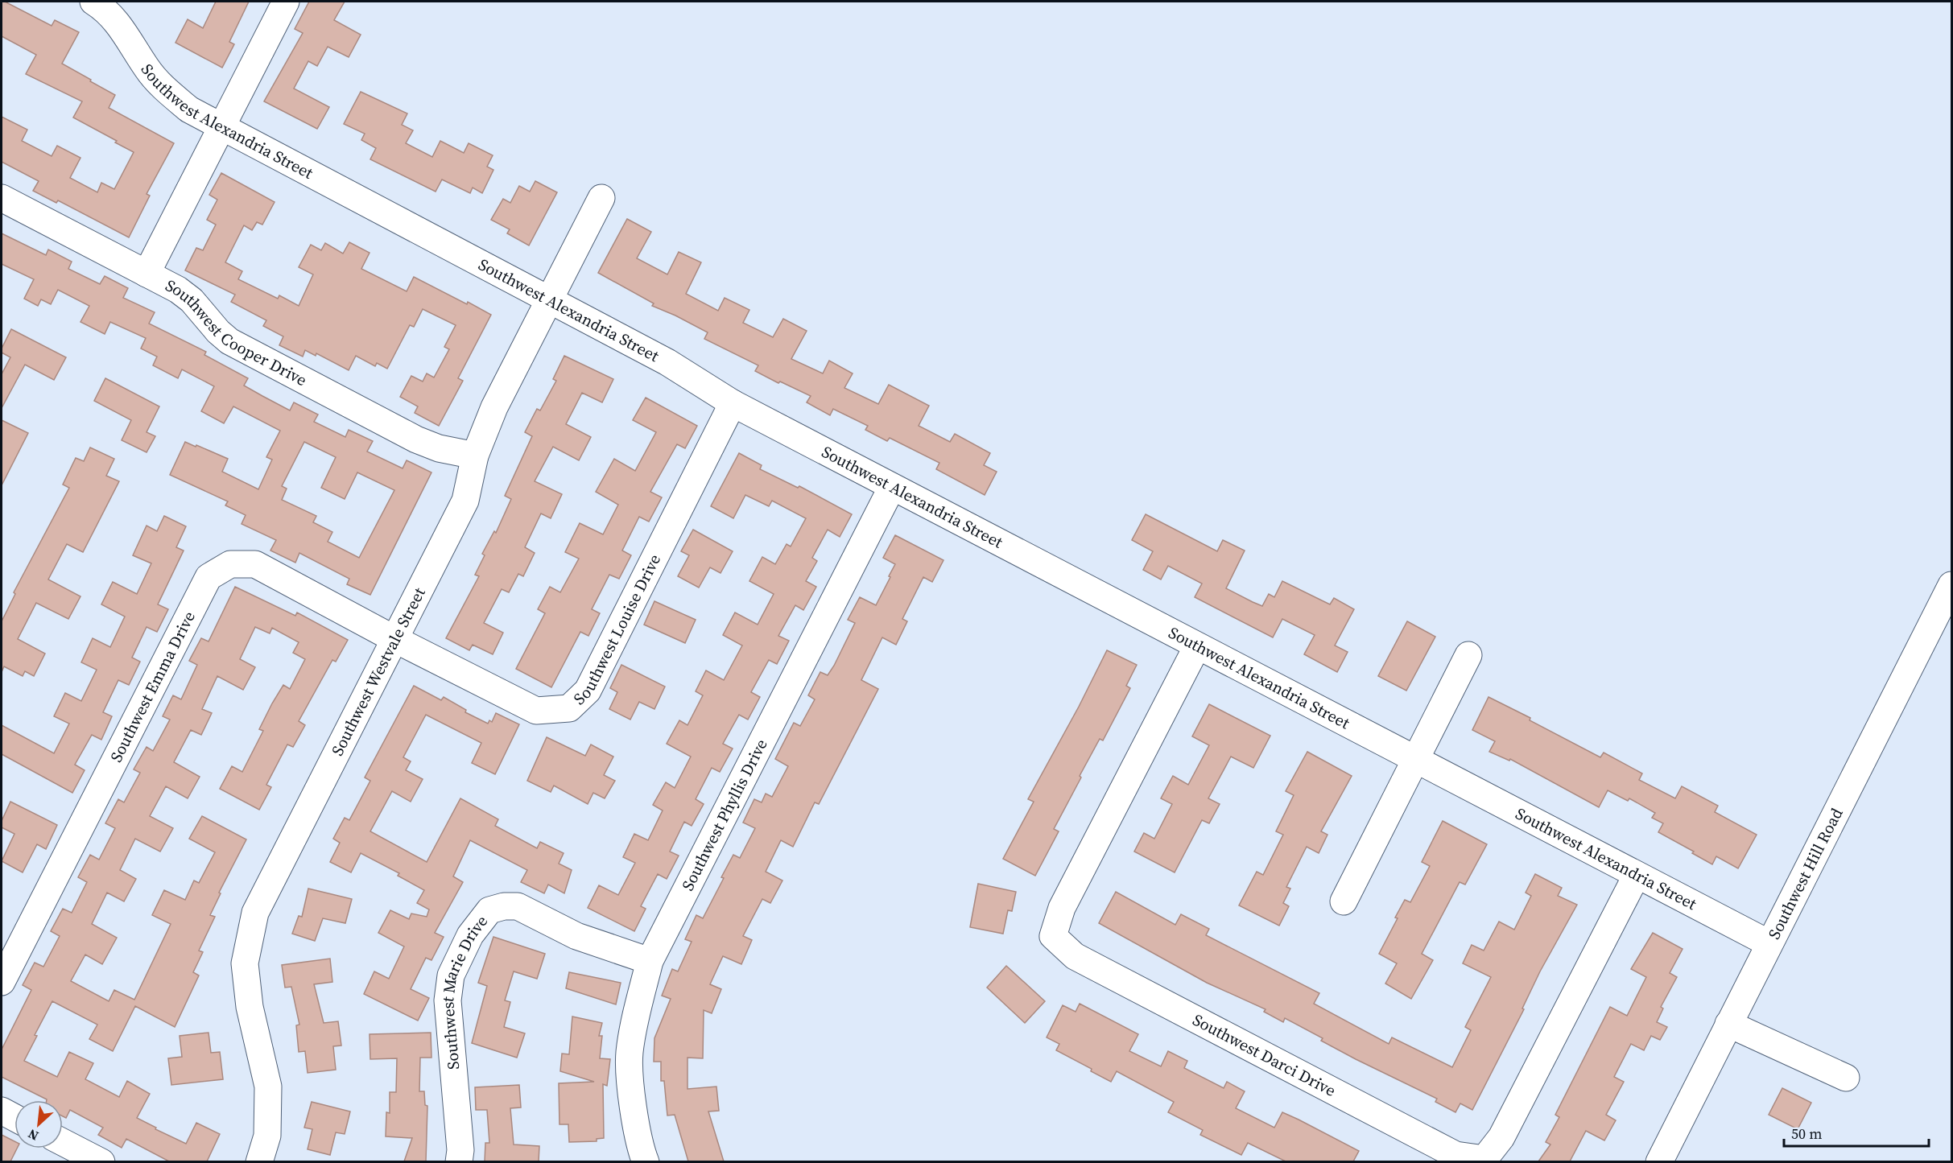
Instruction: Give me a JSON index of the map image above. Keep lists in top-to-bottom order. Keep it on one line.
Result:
{"streets":{"street":["Southwest Alexandria Street","Southwest Cooper Drive","Southwest Louise Drive","Southwest Westvale Street","Southwest Emma Drive","Southwest Phyllis Drive","Southwest Hill Road","Southwest Marie Drive","Southwest Darci Drive"]},"crossings":[["Southwest Alexandria Street","Southwest Louise Drive"],["Southwest Alexandria Street","Southwest Westvale Street"],["Southwest Alexandria Street","Southwest Phyllis Drive"],["Southwest Alexandria Street","Southwest Hill Road"],["Southwest Alexandria Street","Southwest Darci Drive"],["Southwest Cooper Drive","Southwest Westvale Street"],["Southwest Louise Drive","Southwest Westvale Street"],["Southwest Louise Drive","Southwest Emma Drive"],["Southwest Westvale Street","Southwest Emma Drive"],["Southwest Phyllis Drive","Southwest Marie Drive"]],"scale_bar":"50 m","north":"bottom left"}
